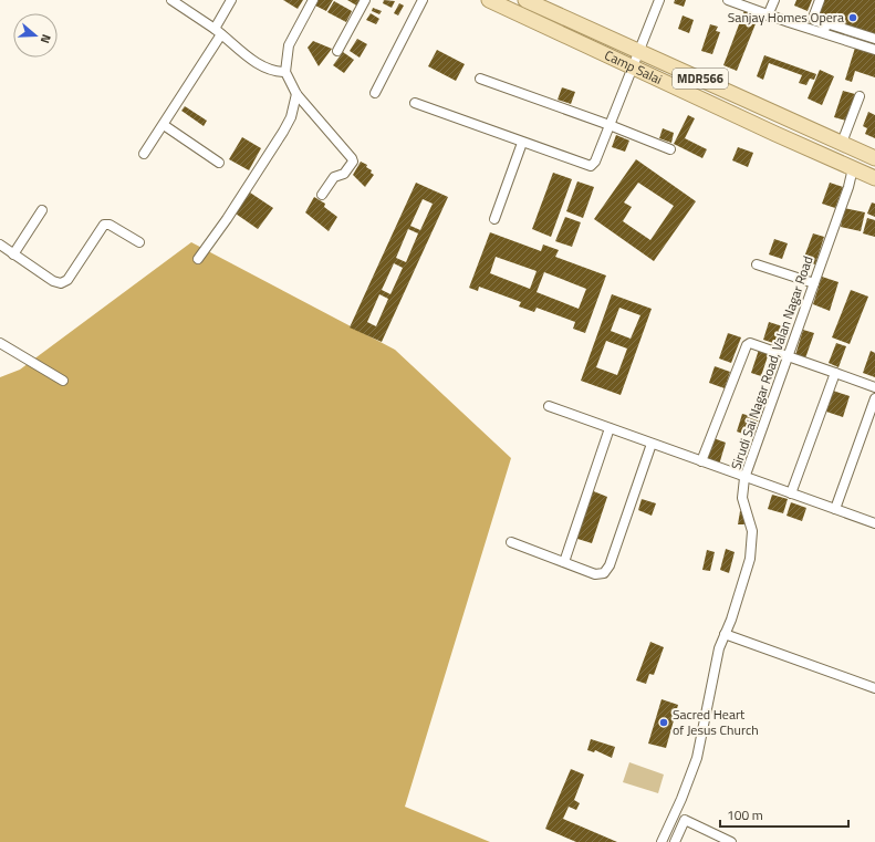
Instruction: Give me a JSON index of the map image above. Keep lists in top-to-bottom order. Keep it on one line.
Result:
{"streets":{"main road":["Camp Salai","MDR566"],"street":["Sirudi Sai Nagar Road, Valan Nagar Road"]},"crossings":[["Camp Salai","Sirudi Sai Nagar Road, Valan Nagar Road"]],"places":["Sanjay Homes Opera","Sacred Heart of Jesus Church"],"scale_bar":"100 m","north":"right"}
